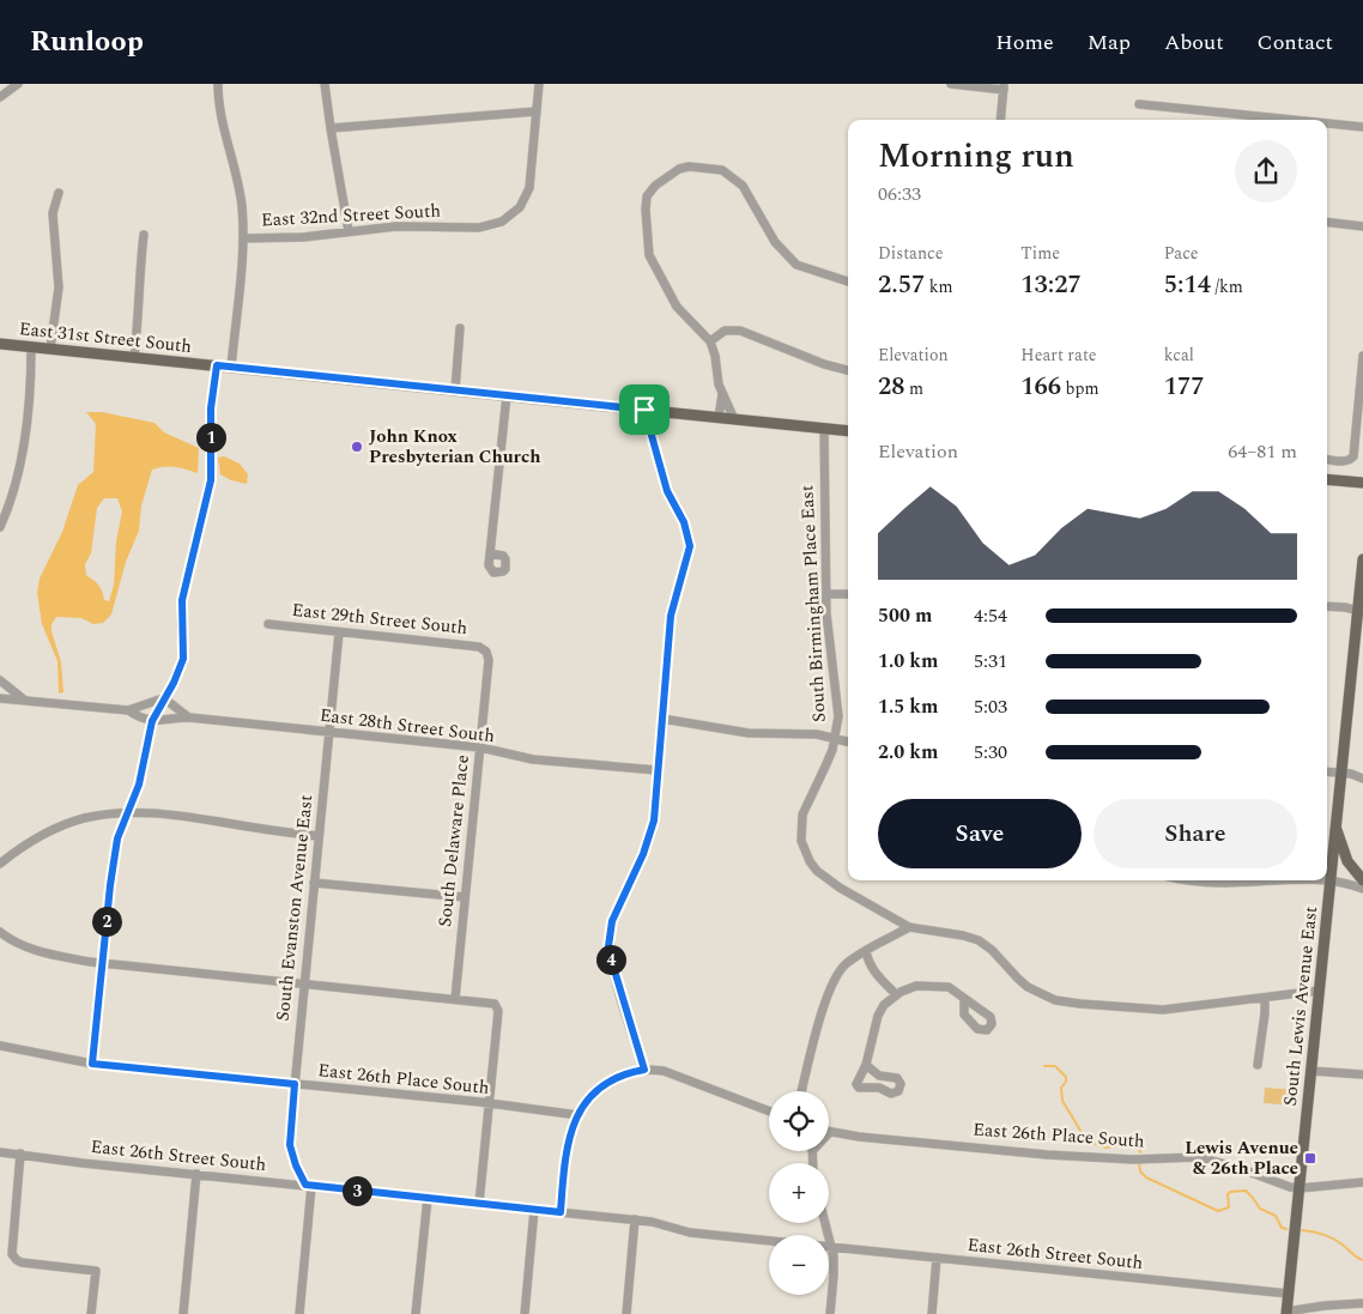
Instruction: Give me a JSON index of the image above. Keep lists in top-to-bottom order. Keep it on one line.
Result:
{"streets":{"main road":["East 31st Street South","South Lewis Avenue East"],"street":["East 32nd Street South","South Birmingham Place East","East 29th Street South","East 28th Street South","South Delaware Place","South Evanston Avenue East","East 26th Place South","East 26th Street South"]},"crossings":[["East 31st Street South","South Birmingham Place East"],["South Birmingham Place East","South Lewis Avenue East"],["East 29th Street South","South Delaware Place"],["East 29th Street South","South Evanston Avenue East"],["East 28th Street South","South Delaware Place"],["East 28th Street South","South Evanston Avenue East"],["South Evanston Avenue East","East 26th Place South"],["South Evanston Avenue East","East 26th Street South"],["South Lewis Avenue East","East 26th Place South"],["South Lewis Avenue East","East 26th Street South"]],"places":{"other":["John Knox Presbyterian Church"],"transit":["Lewis Avenue & 26th Place"]},"page":{"header":"Runloop","nav":["Home","Map","About","Contact"],"heading":["Morning run","06:33"],"stats":[["Distance","2.57 km"],["Time","13:27"],["Pace","5:14 /km"],["Elevation","28 m"],["Heart rate","166 bpm"],["kcal","177"]],"pins":["1","2","4","3"],"chart":["Elevation","64–81 m"],"list":[{"name":"500 m","note":"4:54"},{"name":"1.0 km","note":"5:31"},{"name":"1.5 km","note":"5:03"},{"name":"2.0 km","note":"5:30"}],"buttons":["Save","Share"],"map_buttons":["+","−"]}}
